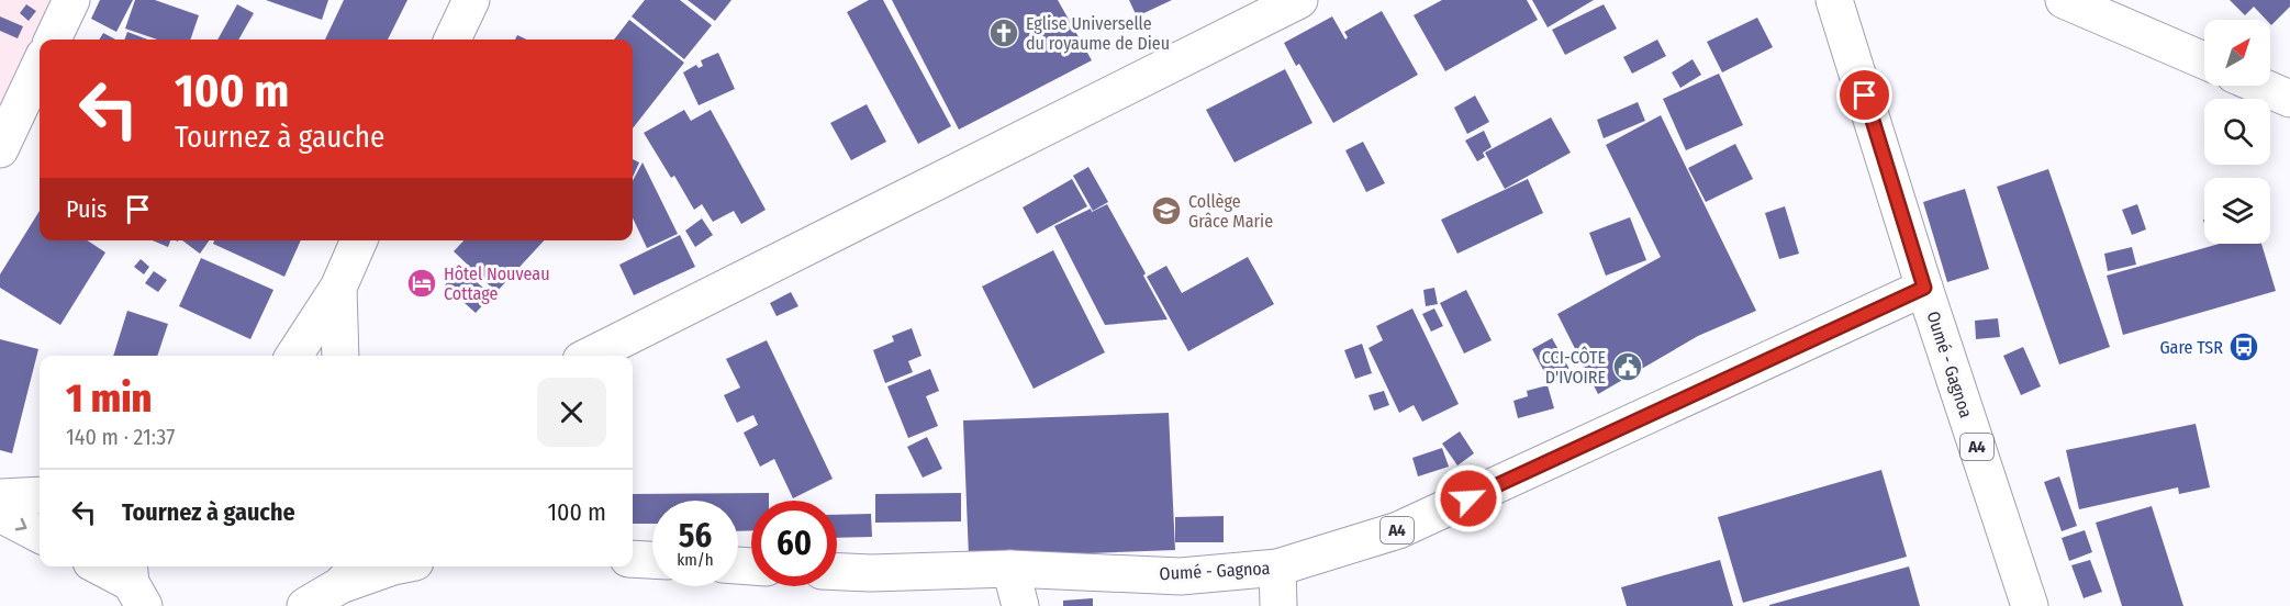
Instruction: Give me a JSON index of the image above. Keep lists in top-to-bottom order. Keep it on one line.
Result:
{"streets":{"main road":["Oumé - Gagnoa","A4"]},"places":{"church":["Eglise Universelle du royaume de Dieu"],"school or university":["Collège Grâce Marie"],"hotel":["Hôtel Nouveau Cottage"],"bus stop":["Gare TSR"],"public building":["CCI-CÔTE D'IVOIRE"]},"north":"top right","page":{"turn":["100 m","Tournez à gauche"],"then":"Puis","heading":["1 min","140 m · 21:37"],"list":[{"name":"Tournez à gauche","value":"100 m"}],"speed":"56 km/h","limit":"60"}}
